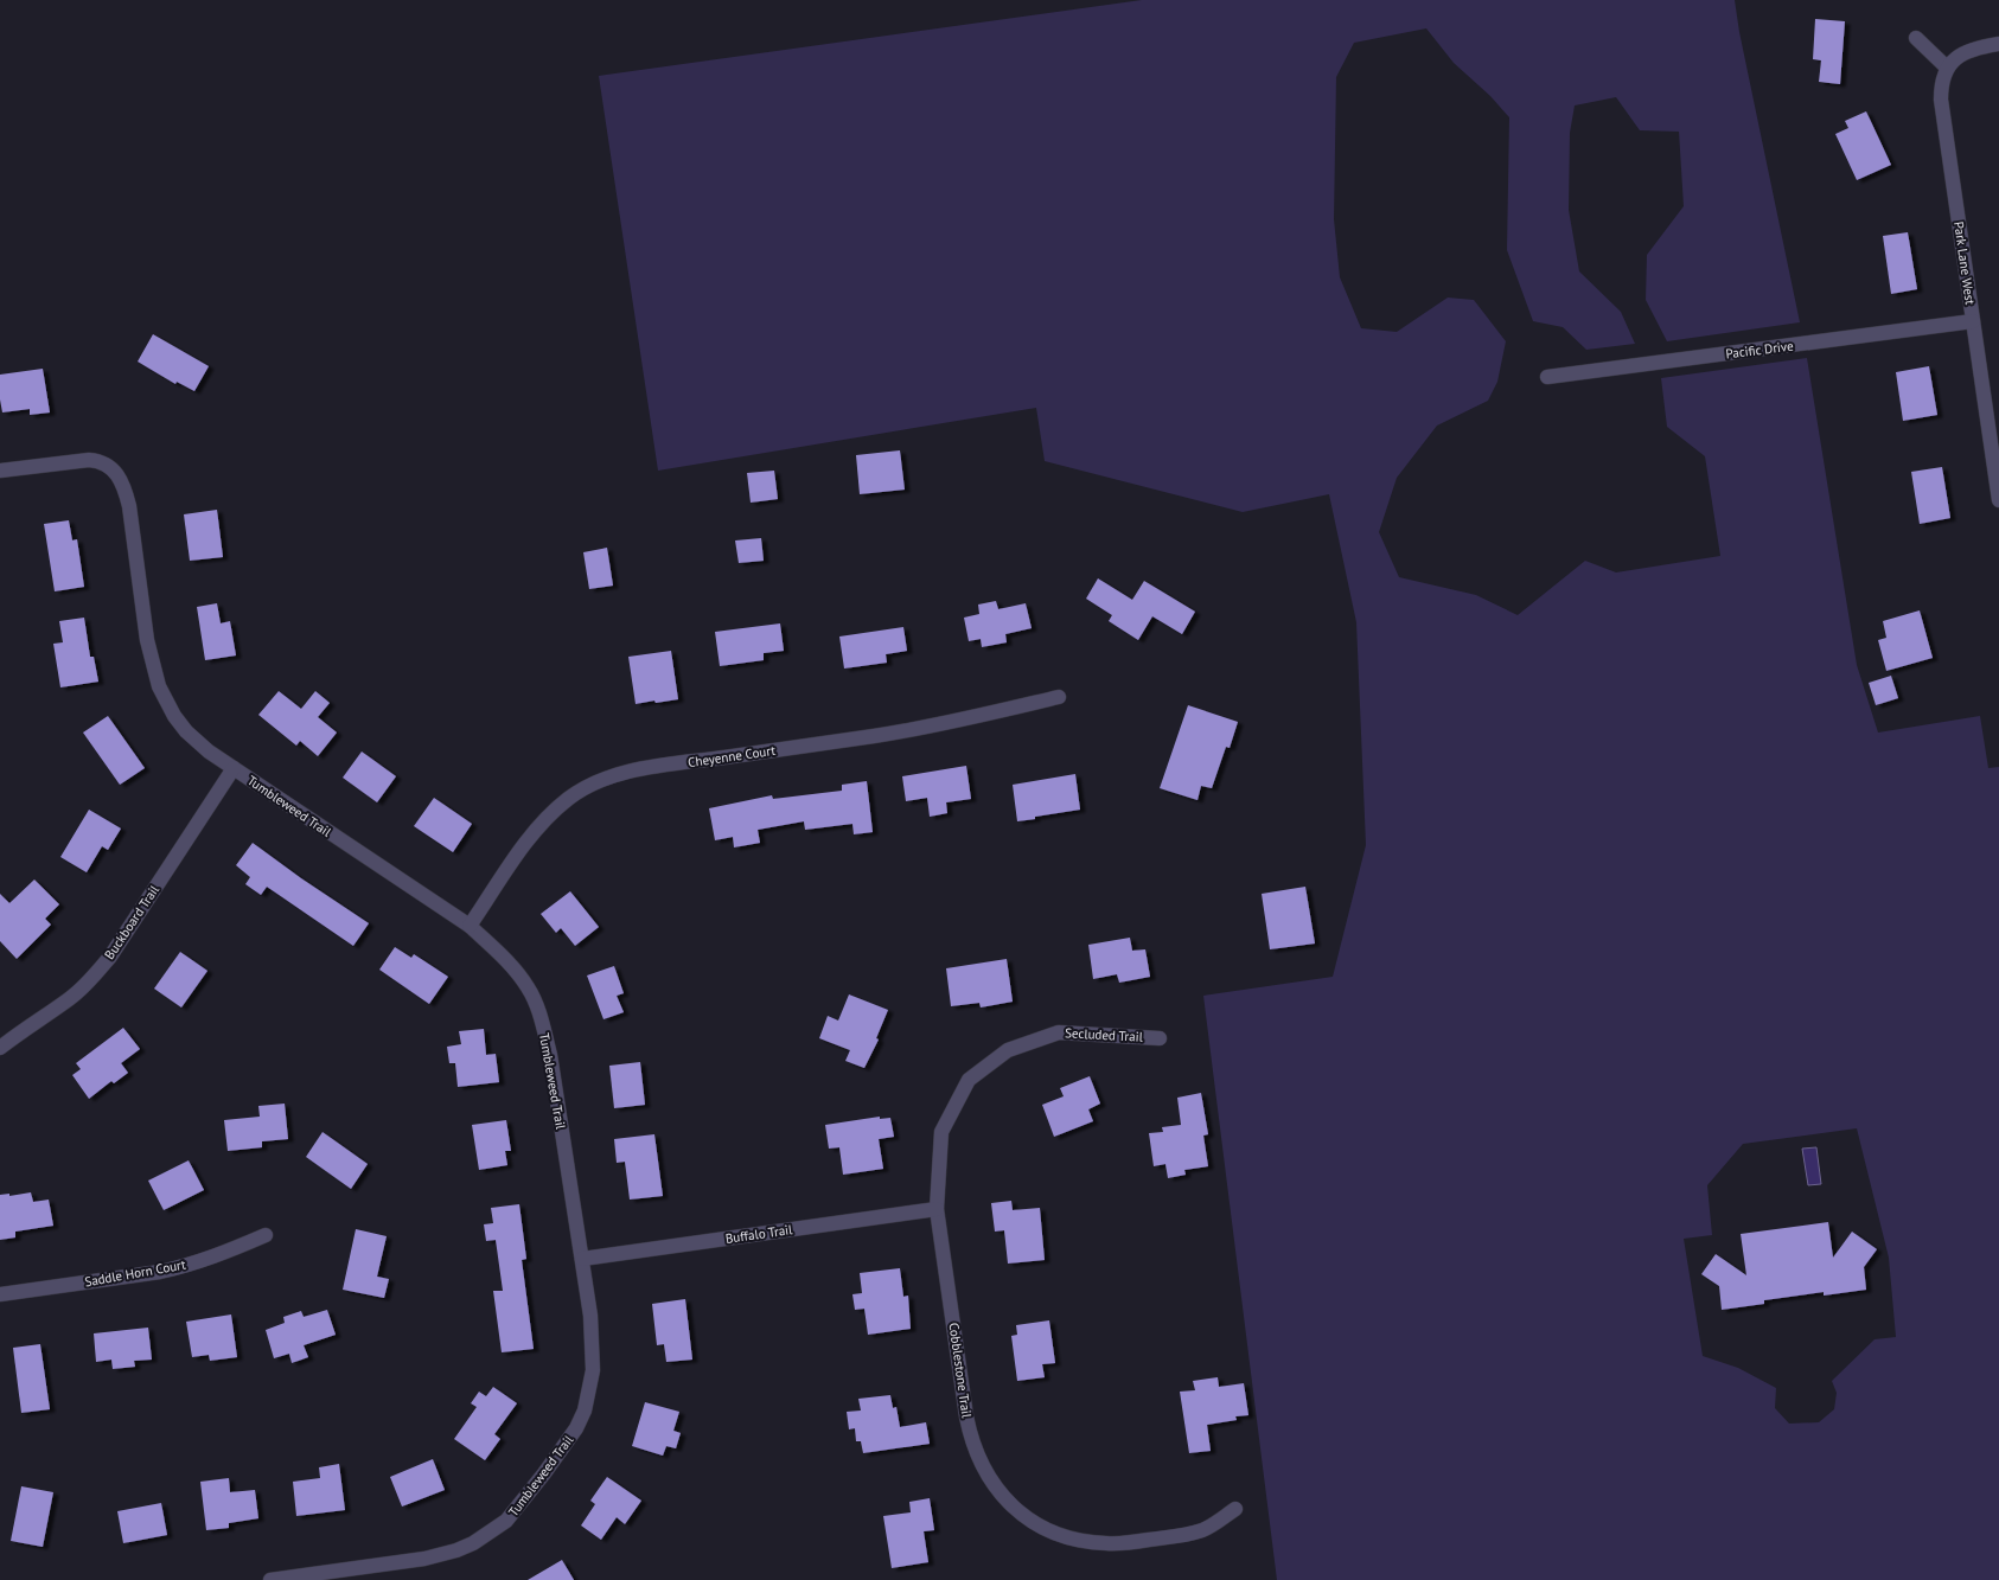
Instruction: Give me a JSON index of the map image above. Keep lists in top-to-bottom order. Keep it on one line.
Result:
{"streets":{"street":["Park Lane West","Pacific Drive","Cheyenne Court","Tumbleweed Trail","Buckboard Trail","Secluded Trail","Buffalo Trail","Saddle Horn Court","Cobblestone Trail"]},"crossings":[["Park Lane West","Pacific Drive"],["Cheyenne Court","Tumbleweed Trail"],["Tumbleweed Trail","Buckboard Trail"],["Tumbleweed Trail","Buffalo Trail"],["Secluded Trail","Buffalo Trail"],["Secluded Trail","Cobblestone Trail"],["Buffalo Trail","Cobblestone Trail"]]}
